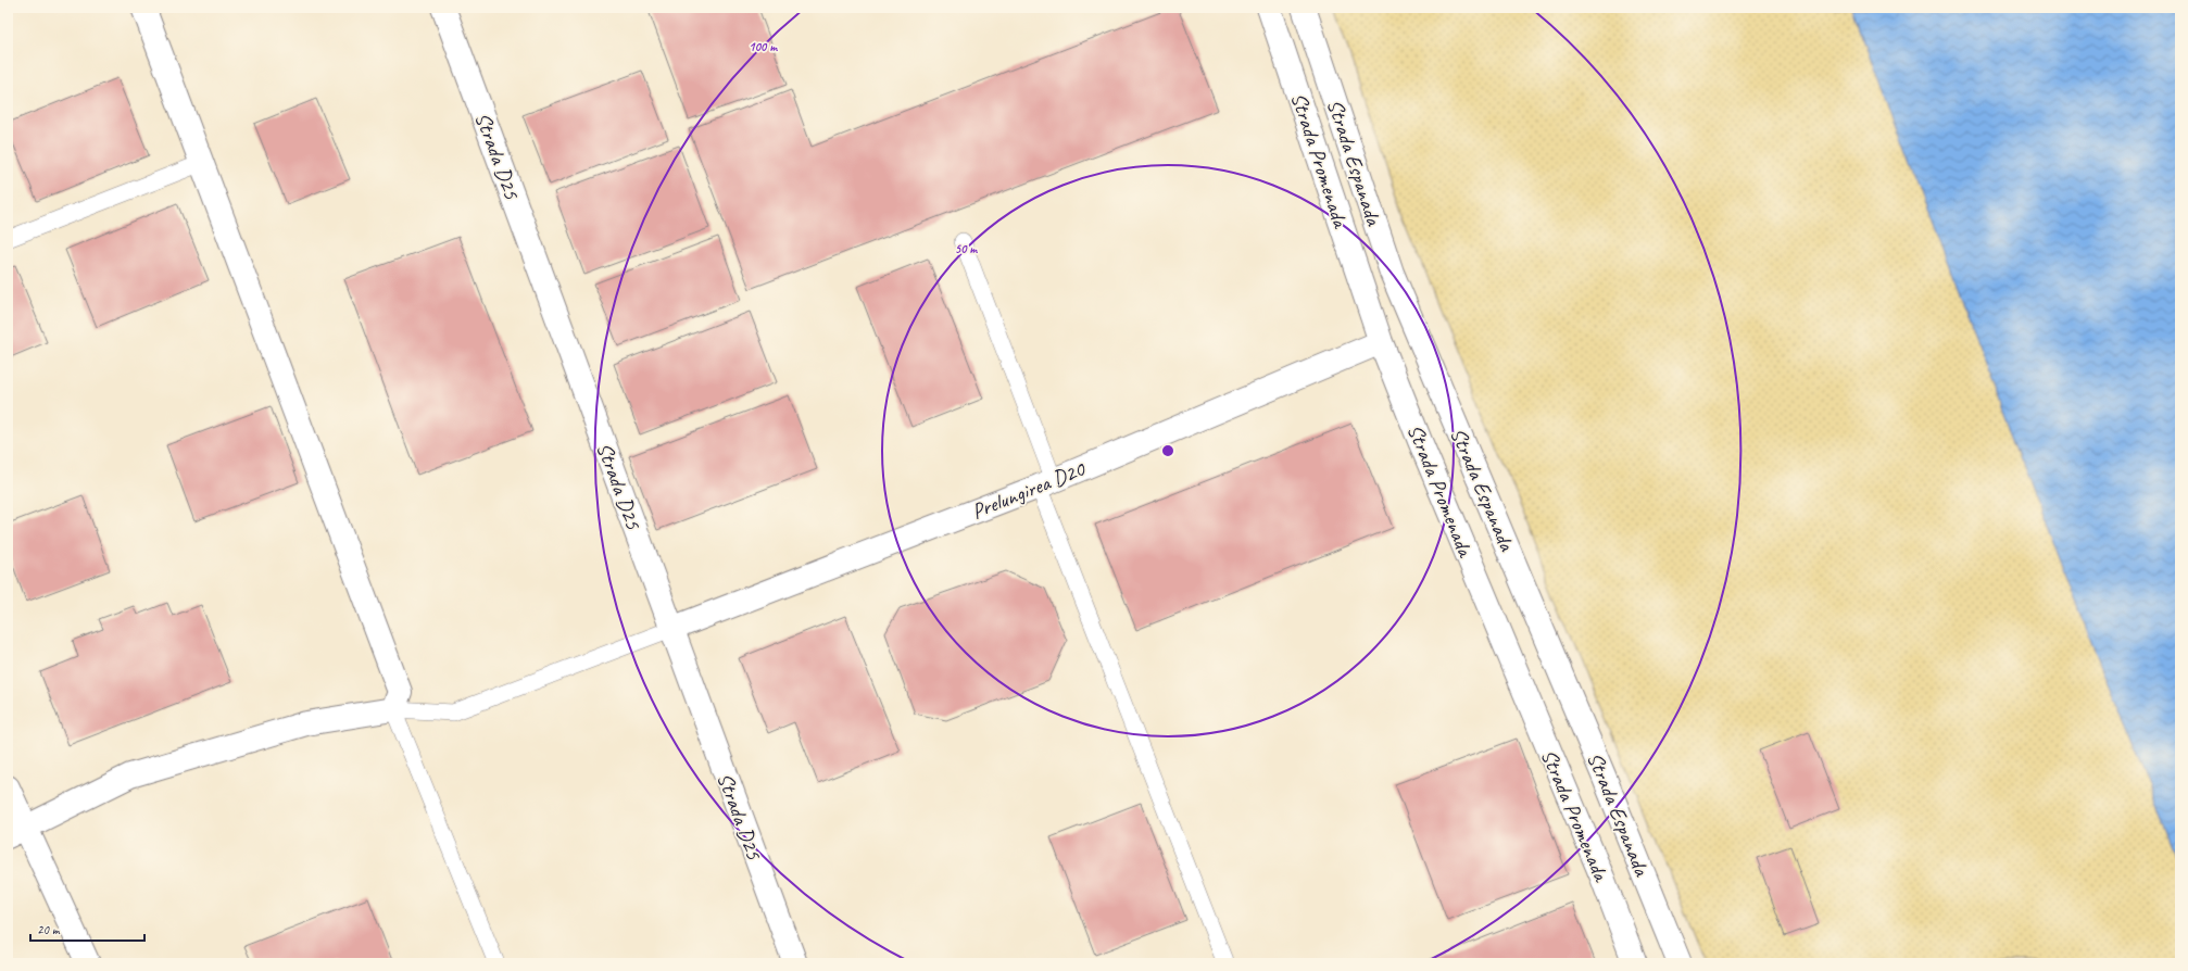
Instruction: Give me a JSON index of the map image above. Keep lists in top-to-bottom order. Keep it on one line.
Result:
{"streets":{"street":["Strada D25","Strada Promenada","Strada Espanada","Prelungirea D20"]},"crossings":[["Strada D25","Prelungirea D20"],["Strada Promenada","Prelungirea D20"]],"scale_bar":"20 m","rings":["100 m","50 m"]}
